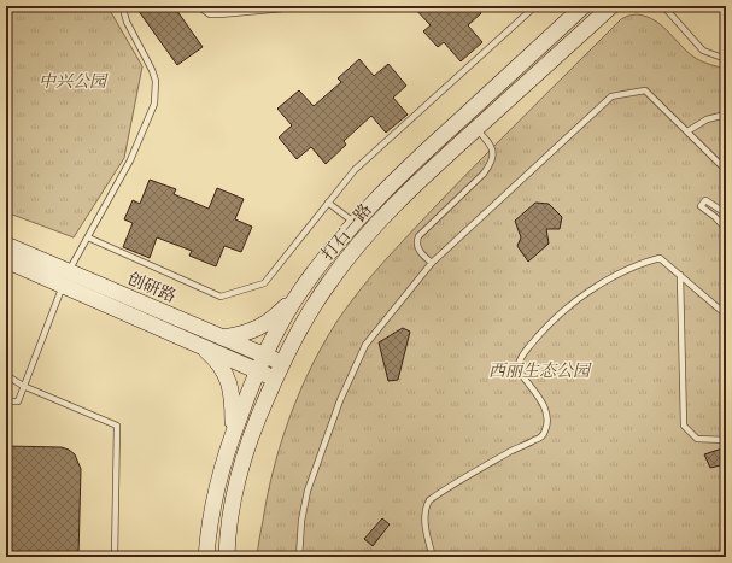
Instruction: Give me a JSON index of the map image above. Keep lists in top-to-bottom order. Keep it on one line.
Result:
{"streets":{"main road":["打石一路","创研路"]},"crossings":[["打石一路","创研路"]],"parks":["中兴公园","西丽生态公园"]}
